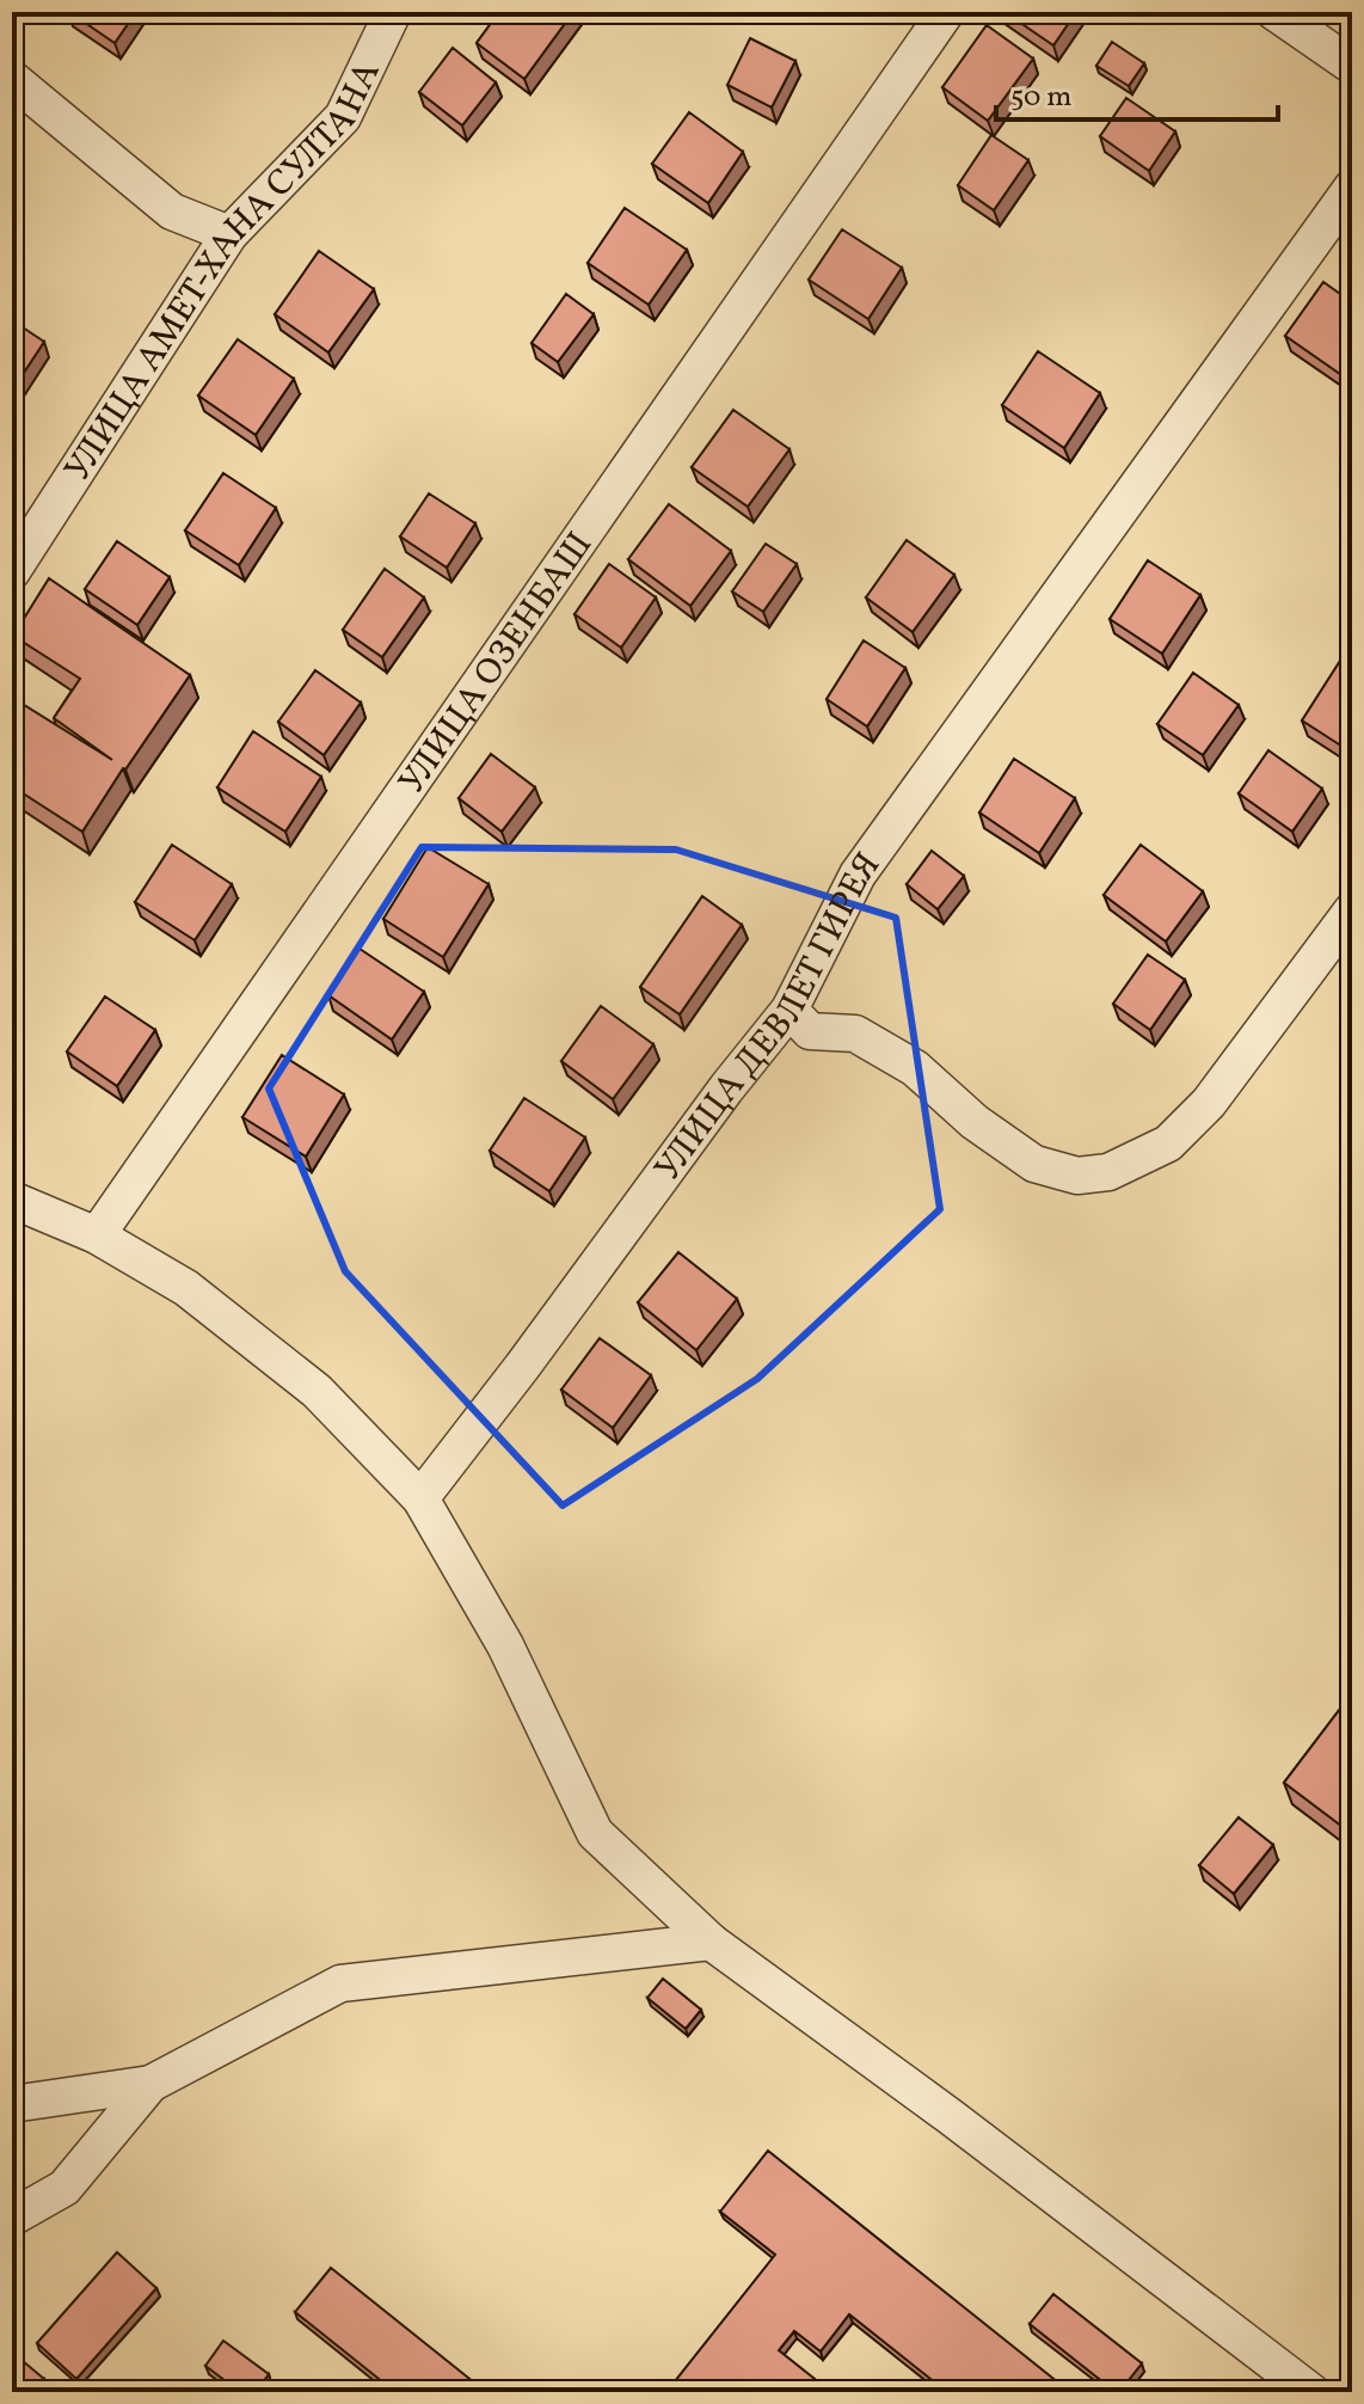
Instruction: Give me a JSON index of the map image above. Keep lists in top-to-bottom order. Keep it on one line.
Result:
{"streets":{"street":["УЛИЦА АМЕТ-ХАНА СУЛТАНА","УЛИЦА ОЗЕНБАШ","УЛИЦА ДЕВЛЕТ ГИРЕЯ"]},"scale_bar":"50 m"}
